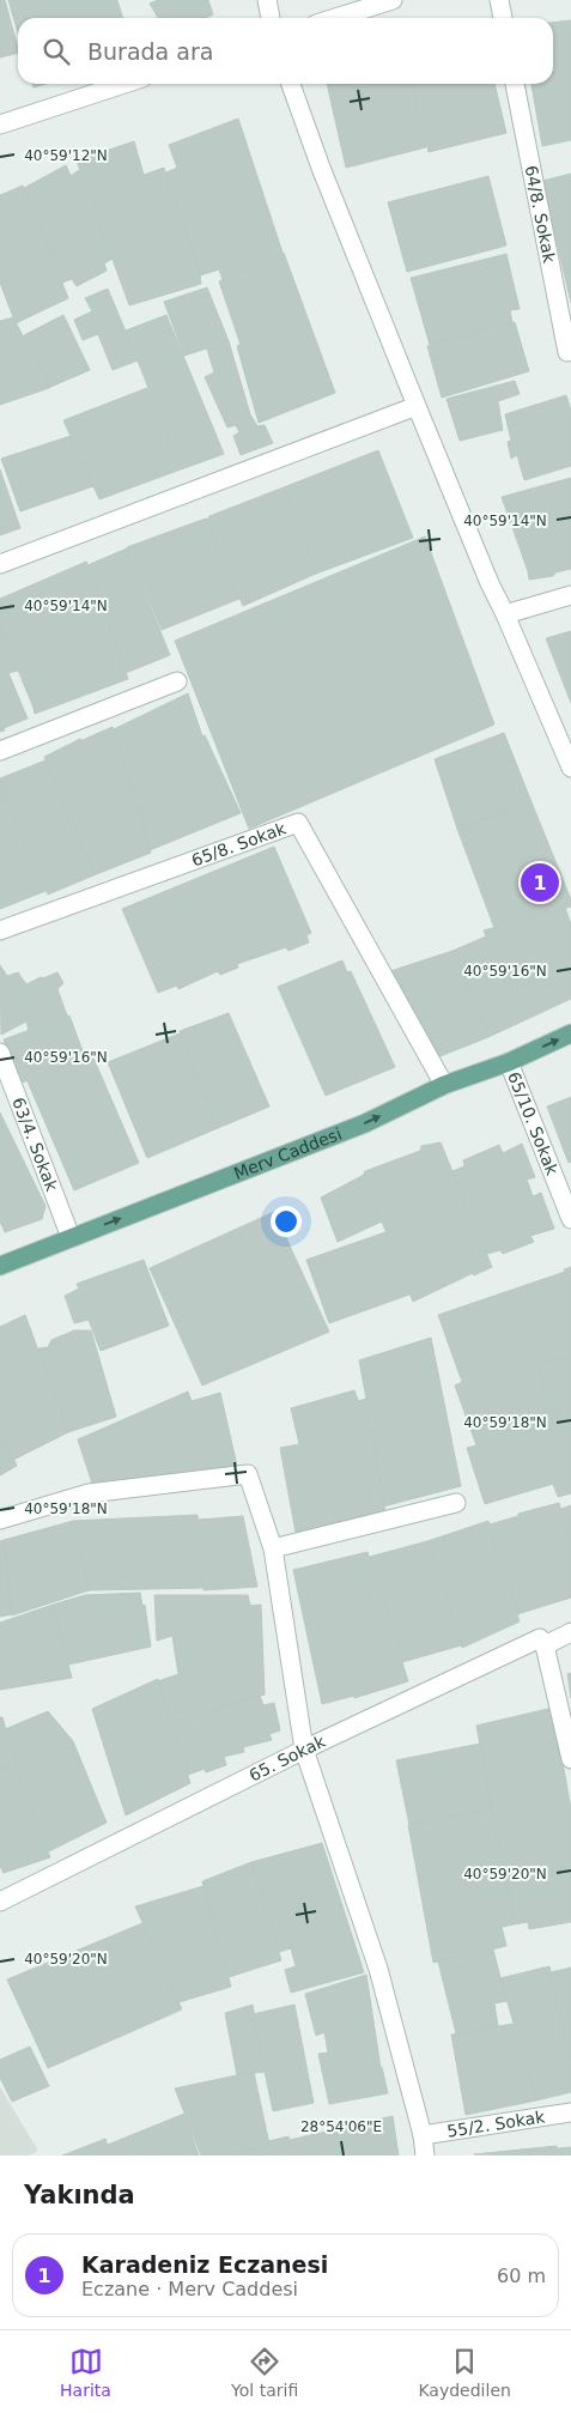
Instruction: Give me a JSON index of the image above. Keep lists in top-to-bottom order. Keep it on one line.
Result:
{"streets":{"main road":["Merv Caddesi"],"street":["64/8. Sokak","65/8. Sokak","65/10. Sokak","63/4. Sokak","65. Sokak","55/2. Sokak"]},"crossings":[["65/8. Sokak","Merv Caddesi"],["65/10. Sokak","Merv Caddesi"],["63/4. Sokak","Merv Caddesi"]],"one_way":["Merv Caddesi"],"page":{"search":"Burada ara","pins":"1","heading":"Yakında","list":[{"mark":"1","name":"Karadeniz Eczanesi","note":"Eczane · Merv Caddesi","value":"60 m"}],"nav":["Harita","Yol tarifi","Kaydedilen"]},"coordinates":["40°59'12\"N","40°59'14\"N","40°59'16\"N","40°59'18\"N","40°59'20\"N","28°54'06\"E"]}
